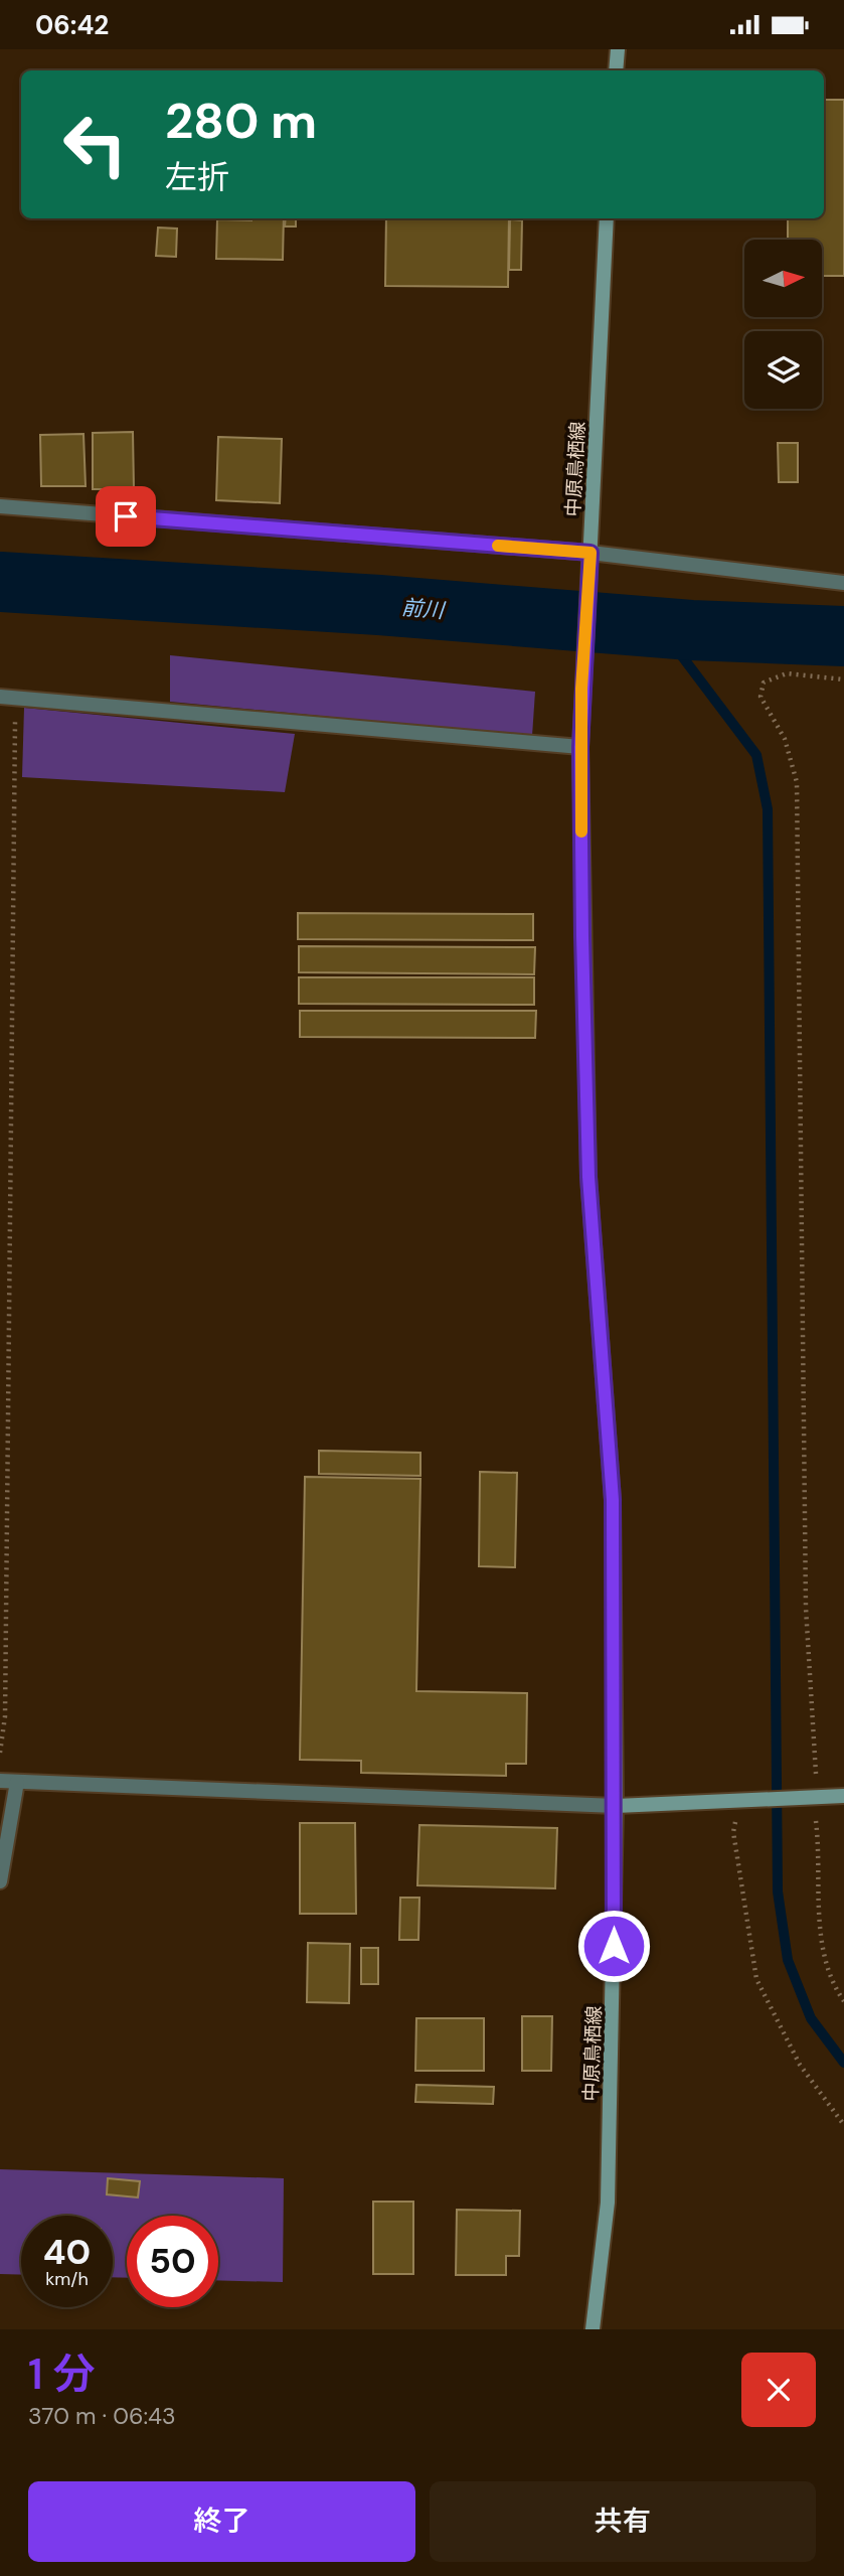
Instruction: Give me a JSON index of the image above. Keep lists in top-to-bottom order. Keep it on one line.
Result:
{"streets":{"main road":["中原鳥栖線"]},"water":["前川"],"north":"right","page":{"status":"06:42","turn":["280 m","左折"],"speed":"40 km/h","limit":"50","heading":["1 分","370 m · 06:43"],"buttons":["終了","共有"]}}
